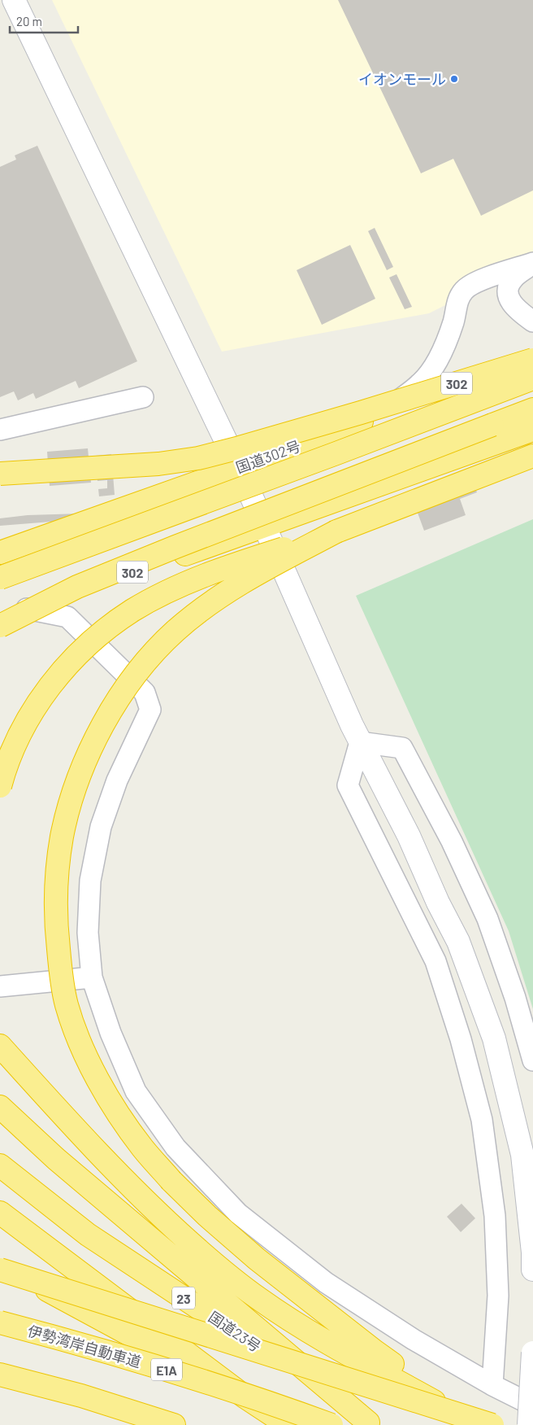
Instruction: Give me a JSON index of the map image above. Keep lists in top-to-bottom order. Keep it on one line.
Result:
{"streets":{"highway":["302","国道302号","23","国道23号","伊勢湾岸自動車道","E1A"]},"places":["イオンモール"],"scale_bar":"20 m"}
